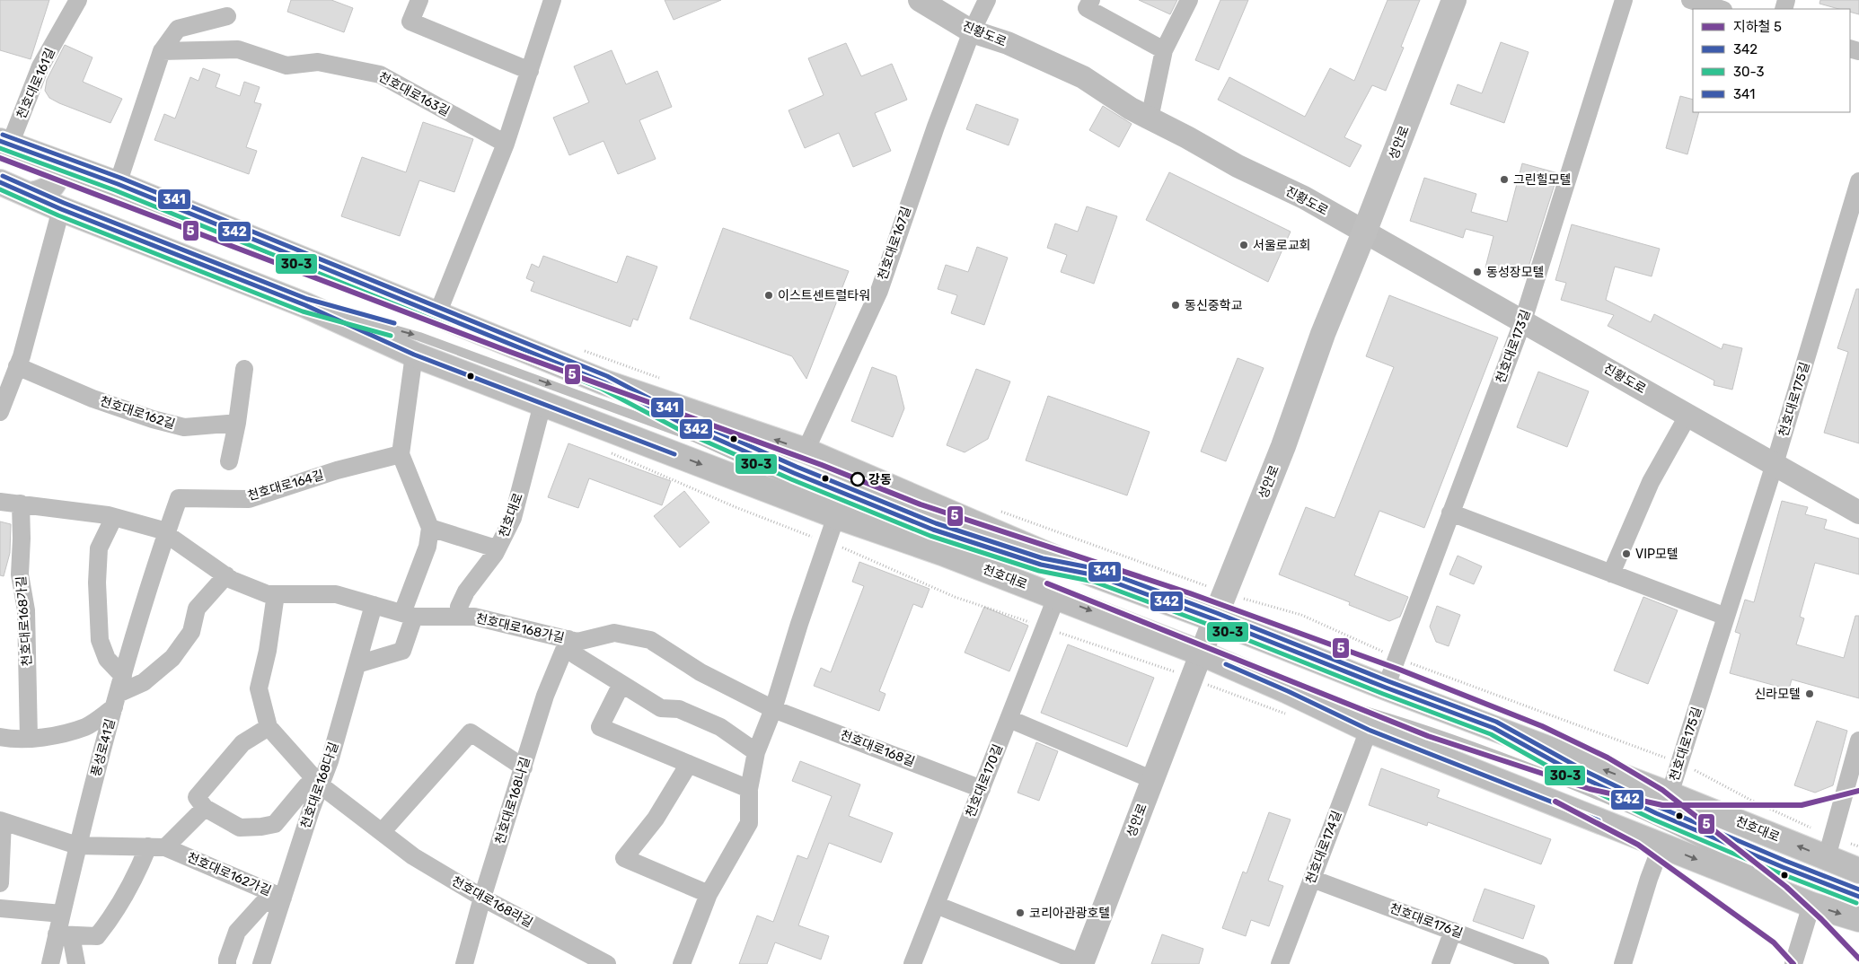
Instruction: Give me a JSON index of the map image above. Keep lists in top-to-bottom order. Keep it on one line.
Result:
{"streets":{"main road":["성안로","천호대로"],"street":["진황도로","천호대로161길","천호대로163길","천호대로167길","천호대로173길","천호대로175길","천호대로162길","천호대로164길","천호대로168가길","풍성로41길","천호대로168길","천호대로170길","천호대로168다길","천호대로168나길","천호대로174길","천호대로162가길","천호대로168라길","천호대로176길"]},"crossings":[["진황도로","성안로"],["진황도로","천호대로167길"],["진황도로","천호대로173길"],["진황도로","천호대로175길"],["천호대로161길","천호대로"],["성안로","천호대로"],["성안로","천호대로170길"],["천호대로167길","천호대로"],["천호대로173길","천호대로"],["천호대로175길","천호대로"],["천호대로164길","천호대로168가길"],["천호대로164길","풍성로41길"],["천호대로","천호대로168가길"],["천호대로","천호대로170길"],["천호대로","천호대로174길"],["천호대로168가길","풍성로41길"],["천호대로168가길","천호대로168길"],["천호대로168가길","천호대로168다길"],["천호대로168가길","천호대로168나길"],["천호대로168가길","천호대로168라길"],["풍성로41길","천호대로162가길"],["천호대로168길","천호대로170길"],["천호대로168다길","천호대로162가길"],["천호대로168다길","천호대로168라길"],["천호대로168나길","천호대로168라길"],["천호대로174길","천호대로176길"]],"places":["그린힐모텔","서울로교회","동성장모텔","이스트센트럴타워","동신중학교","강동","VIP모텔","신라모텔","코리아관광호텔"],"lines":["transit line 341","transit line 342","transit line 30-3","metro line 5"],"legend":["지하철 5","342","30-3","341"]}
